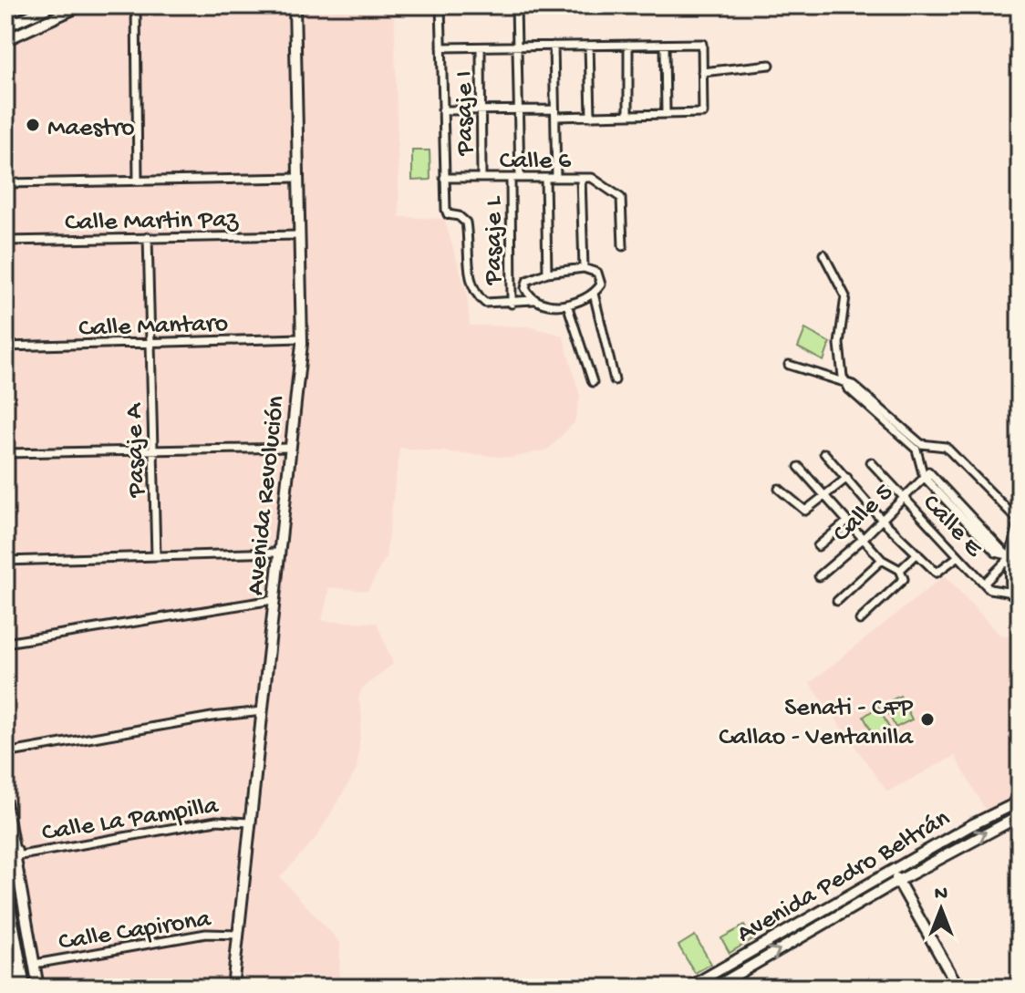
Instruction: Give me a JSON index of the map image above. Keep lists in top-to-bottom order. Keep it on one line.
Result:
{"streets":{"street":["Pasaje I","Calle 6","Calle Martin Paz","Pasaje L","Calle Mantaro","Pasaje A","Avenida Revolución","Calle 5","Calle E","Calle La Pampilla","Avenida Pedro Beltrán","Calle Capirona"]},"crossings":[["Pasaje I","Calle 6"],["Calle 6","Pasaje L"],["Calle Martin Paz","Pasaje A"],["Calle Martin Paz","Avenida Revolución"],["Calle Mantaro","Pasaje A"],["Calle Mantaro","Avenida Revolución"],["Avenida Revolución","Calle La Pampilla"],["Avenida Revolución","Calle Capirona"],["Calle 5","Calle E"]],"places":["Maestro","Senati - CFP Callao - Ventanilla"],"north":"top"}
